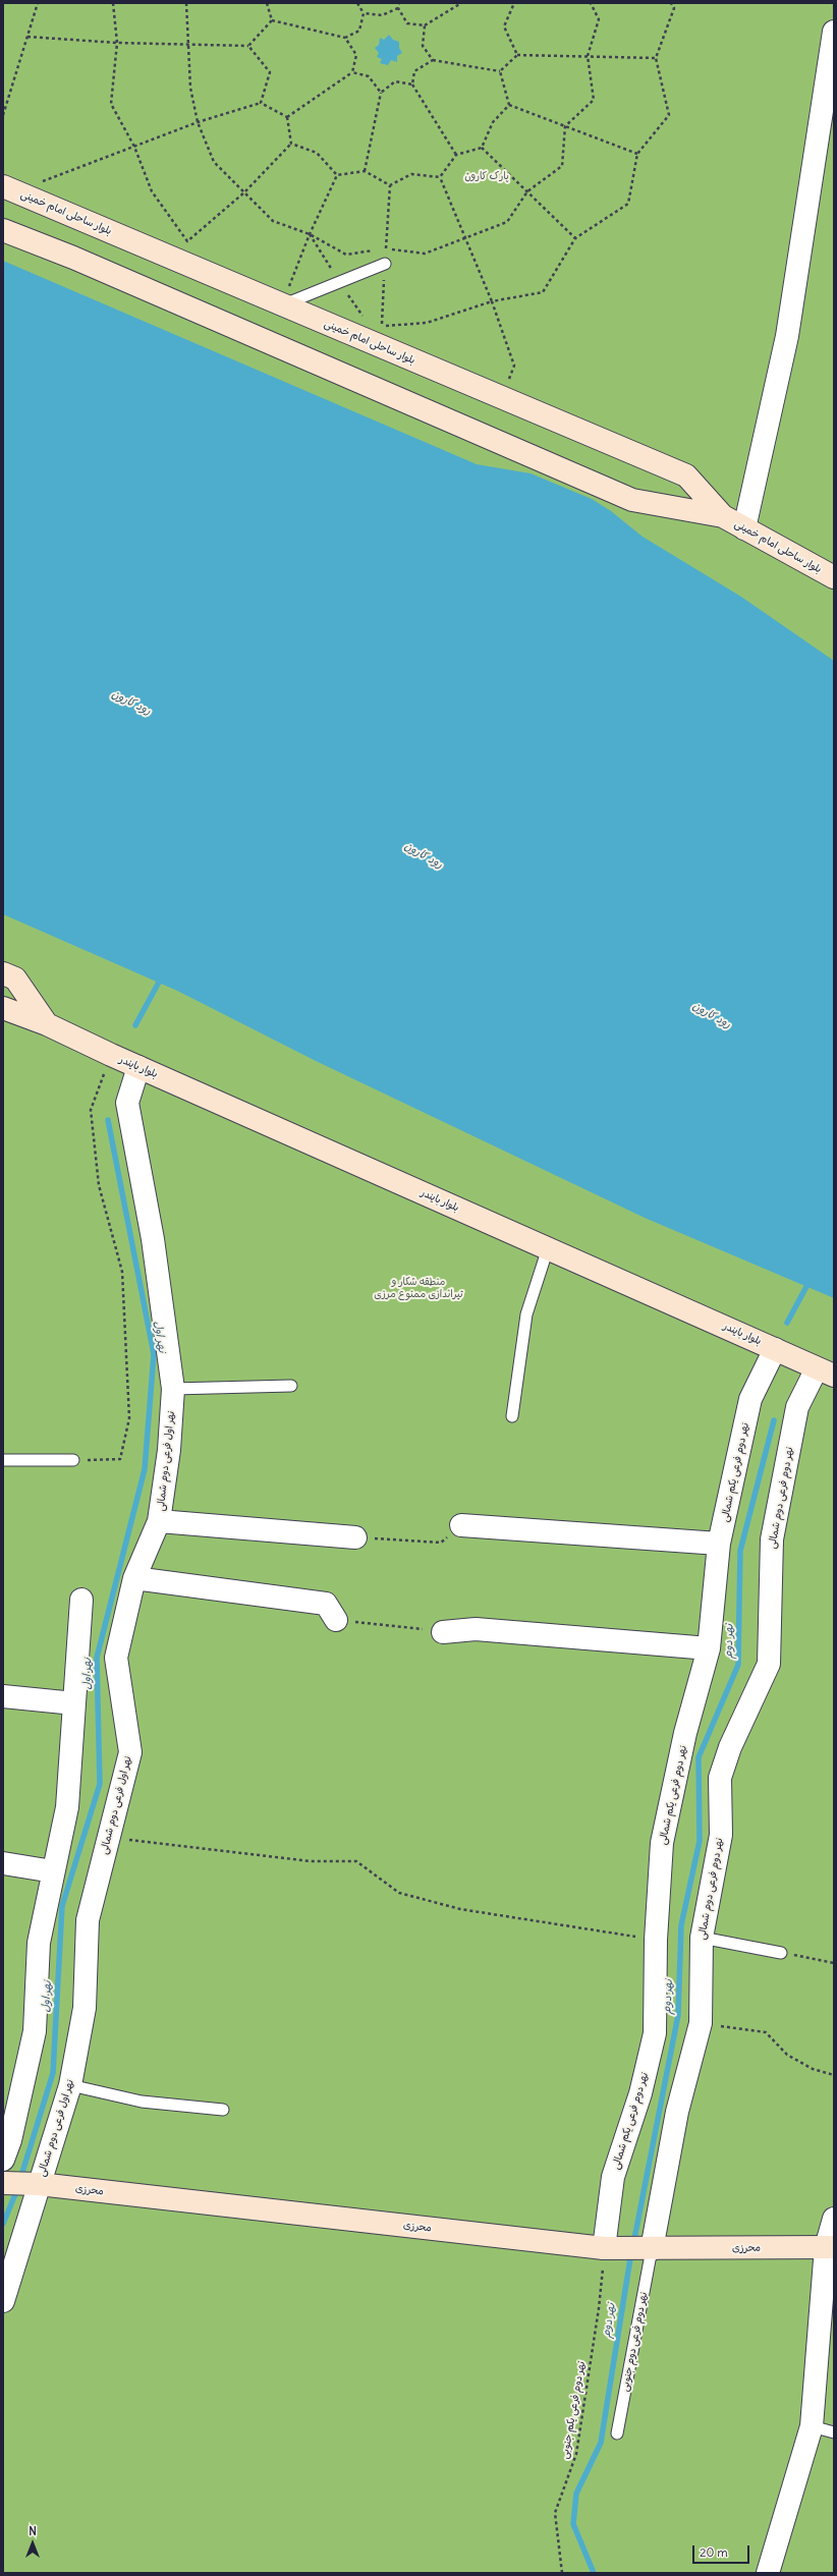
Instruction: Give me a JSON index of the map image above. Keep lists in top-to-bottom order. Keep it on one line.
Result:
{"streets":{"street":["بلوار ساحلی امام خمینی","بلوار بایندر","نهر اول فرعی دوم شمالی","نهر دوم فرعی یکم شمالی","نهر دوم فرعی دوم شمالی","محرزی"],"lane":["نهر دوم فرعی دوم جنوبی"],"path":["نهر دوم فرعی یکم جنوبی"]},"crossings":[["بلوار بایندر","نهر اول فرعی دوم شمالی"],["بلوار بایندر","نهر دوم فرعی یکم شمالی"],["بلوار بایندر","نهر دوم فرعی دوم شمالی"],["نهر اول فرعی دوم شمالی","محرزی"],["نهر دوم فرعی یکم شمالی","محرزی"],["نهر دوم فرعی یکم شمالی","نهر دوم فرعی یکم جنوبی"],["نهر دوم فرعی دوم شمالی","محرزی"],["نهر دوم فرعی دوم شمالی","نهر دوم فرعی دوم جنوبی"],["محرزی","نهر دوم فرعی دوم جنوبی"],["محرزی","نهر دوم فرعی یکم جنوبی"]],"water":["رود کارون","نهر اول","نهر دوم"],"parks":["پارک کارون","منطقه شکار و تیراندازی ممنوع مرزی"],"scale_bar":"20 m","north":"top"}
